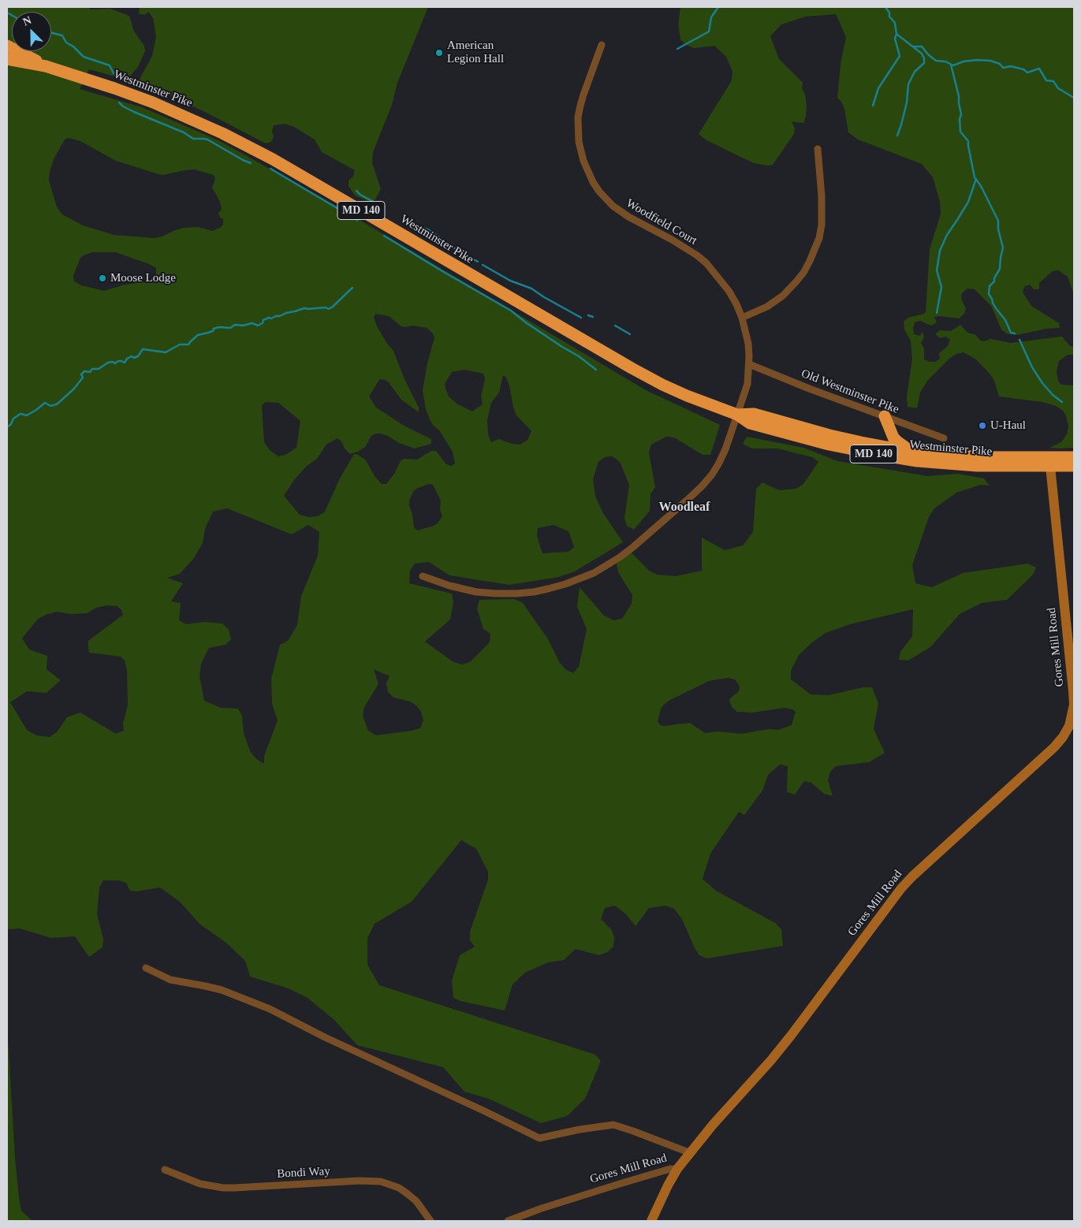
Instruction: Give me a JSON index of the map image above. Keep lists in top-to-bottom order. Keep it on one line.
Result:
{"streets":{"highway":["Westminster Pike","MD 140"],"street":["Woodfield Court","Old Westminster Pike","Gores Mill Road","Bondi Way"]},"crossings":[["Westminster Pike","Woodfield Court"],["Westminster Pike","Gores Mill Road"],["Woodfield Court","Old Westminster Pike"]],"districts":["Woodleaf"],"places":["American Legion Hall","Moose Lodge","U-Haul"],"north":"top left"}
